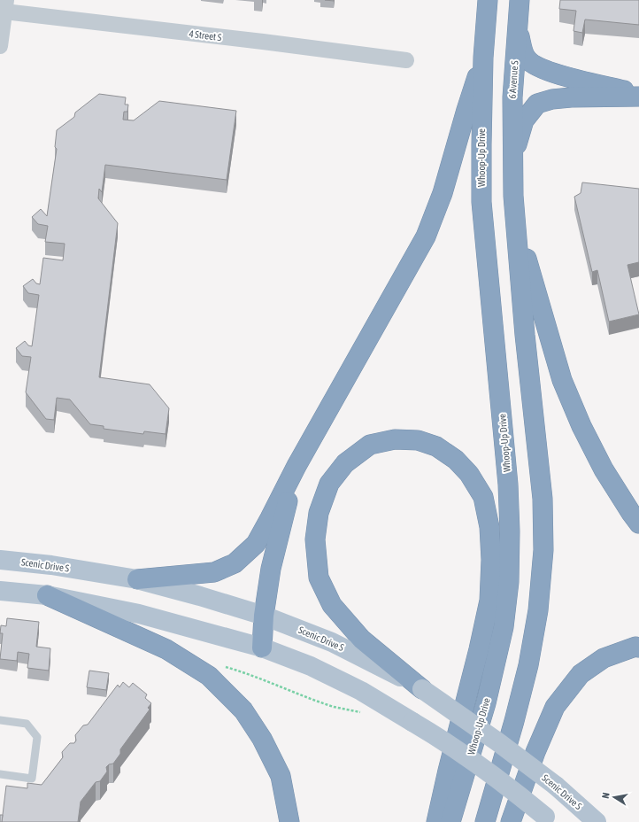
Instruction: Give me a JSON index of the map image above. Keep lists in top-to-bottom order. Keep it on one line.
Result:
{"streets":{"highway":["6 Avenue S","Whoop-Up Drive"],"main road":["Scenic Drive S"],"street":["4 Street S"]},"north":"left"}
